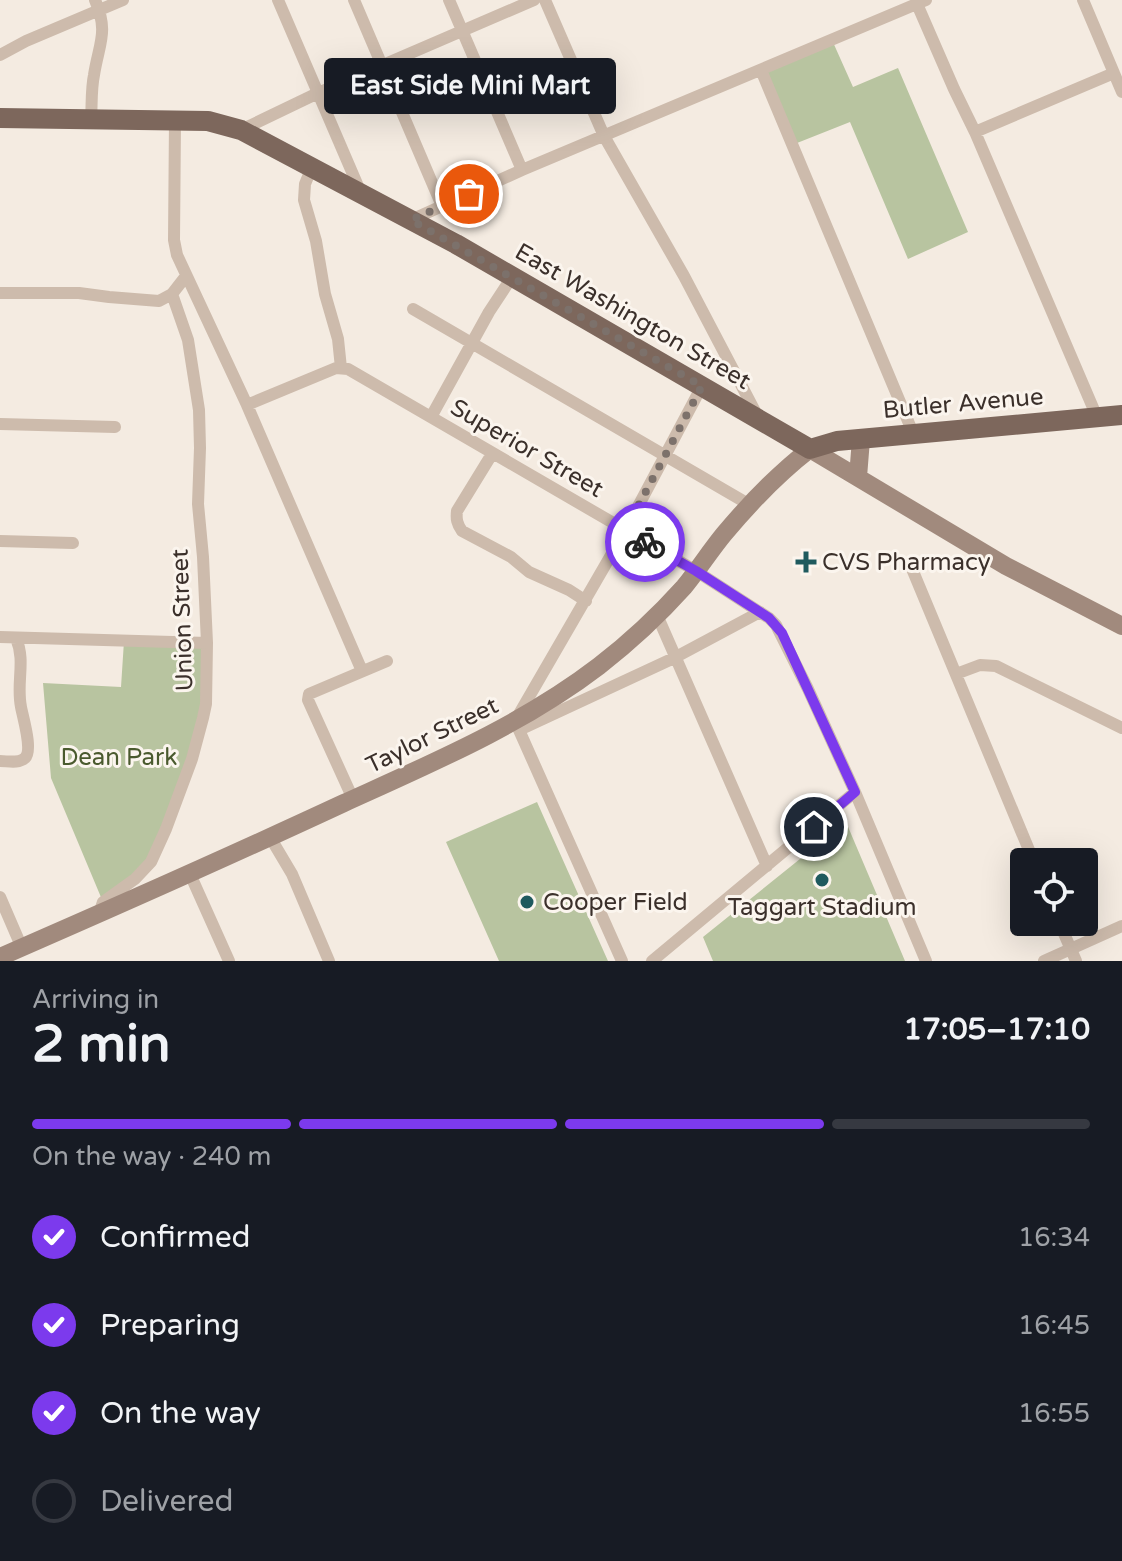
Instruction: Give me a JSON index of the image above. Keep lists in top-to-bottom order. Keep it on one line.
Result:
{"streets":{"main road":["East Washington Street","Butler Avenue","Taylor Street"],"street":["Superior Street","Union Street"]},"crossings":[["East Washington Street","Butler Avenue"],["East Washington Street","Taylor Street"],["Butler Avenue","Taylor Street"],["Superior Street","Taylor Street"],["Union Street","Taylor Street"]],"parks":["Dean Park"],"places":{"other":["East Side Mini Mart","Taggart Stadium","Cooper Field"],"health":["CVS Pharmacy"]},"page":{"bubble":"East Side Mini Mart","heading":["2 min","Arriving in","17:05–17:10"],"bar":"On the way · 240 m","list":[["Confirmed","16:34"],["Preparing","16:45"],["On the way","16:55"],"Delivered"]}}
